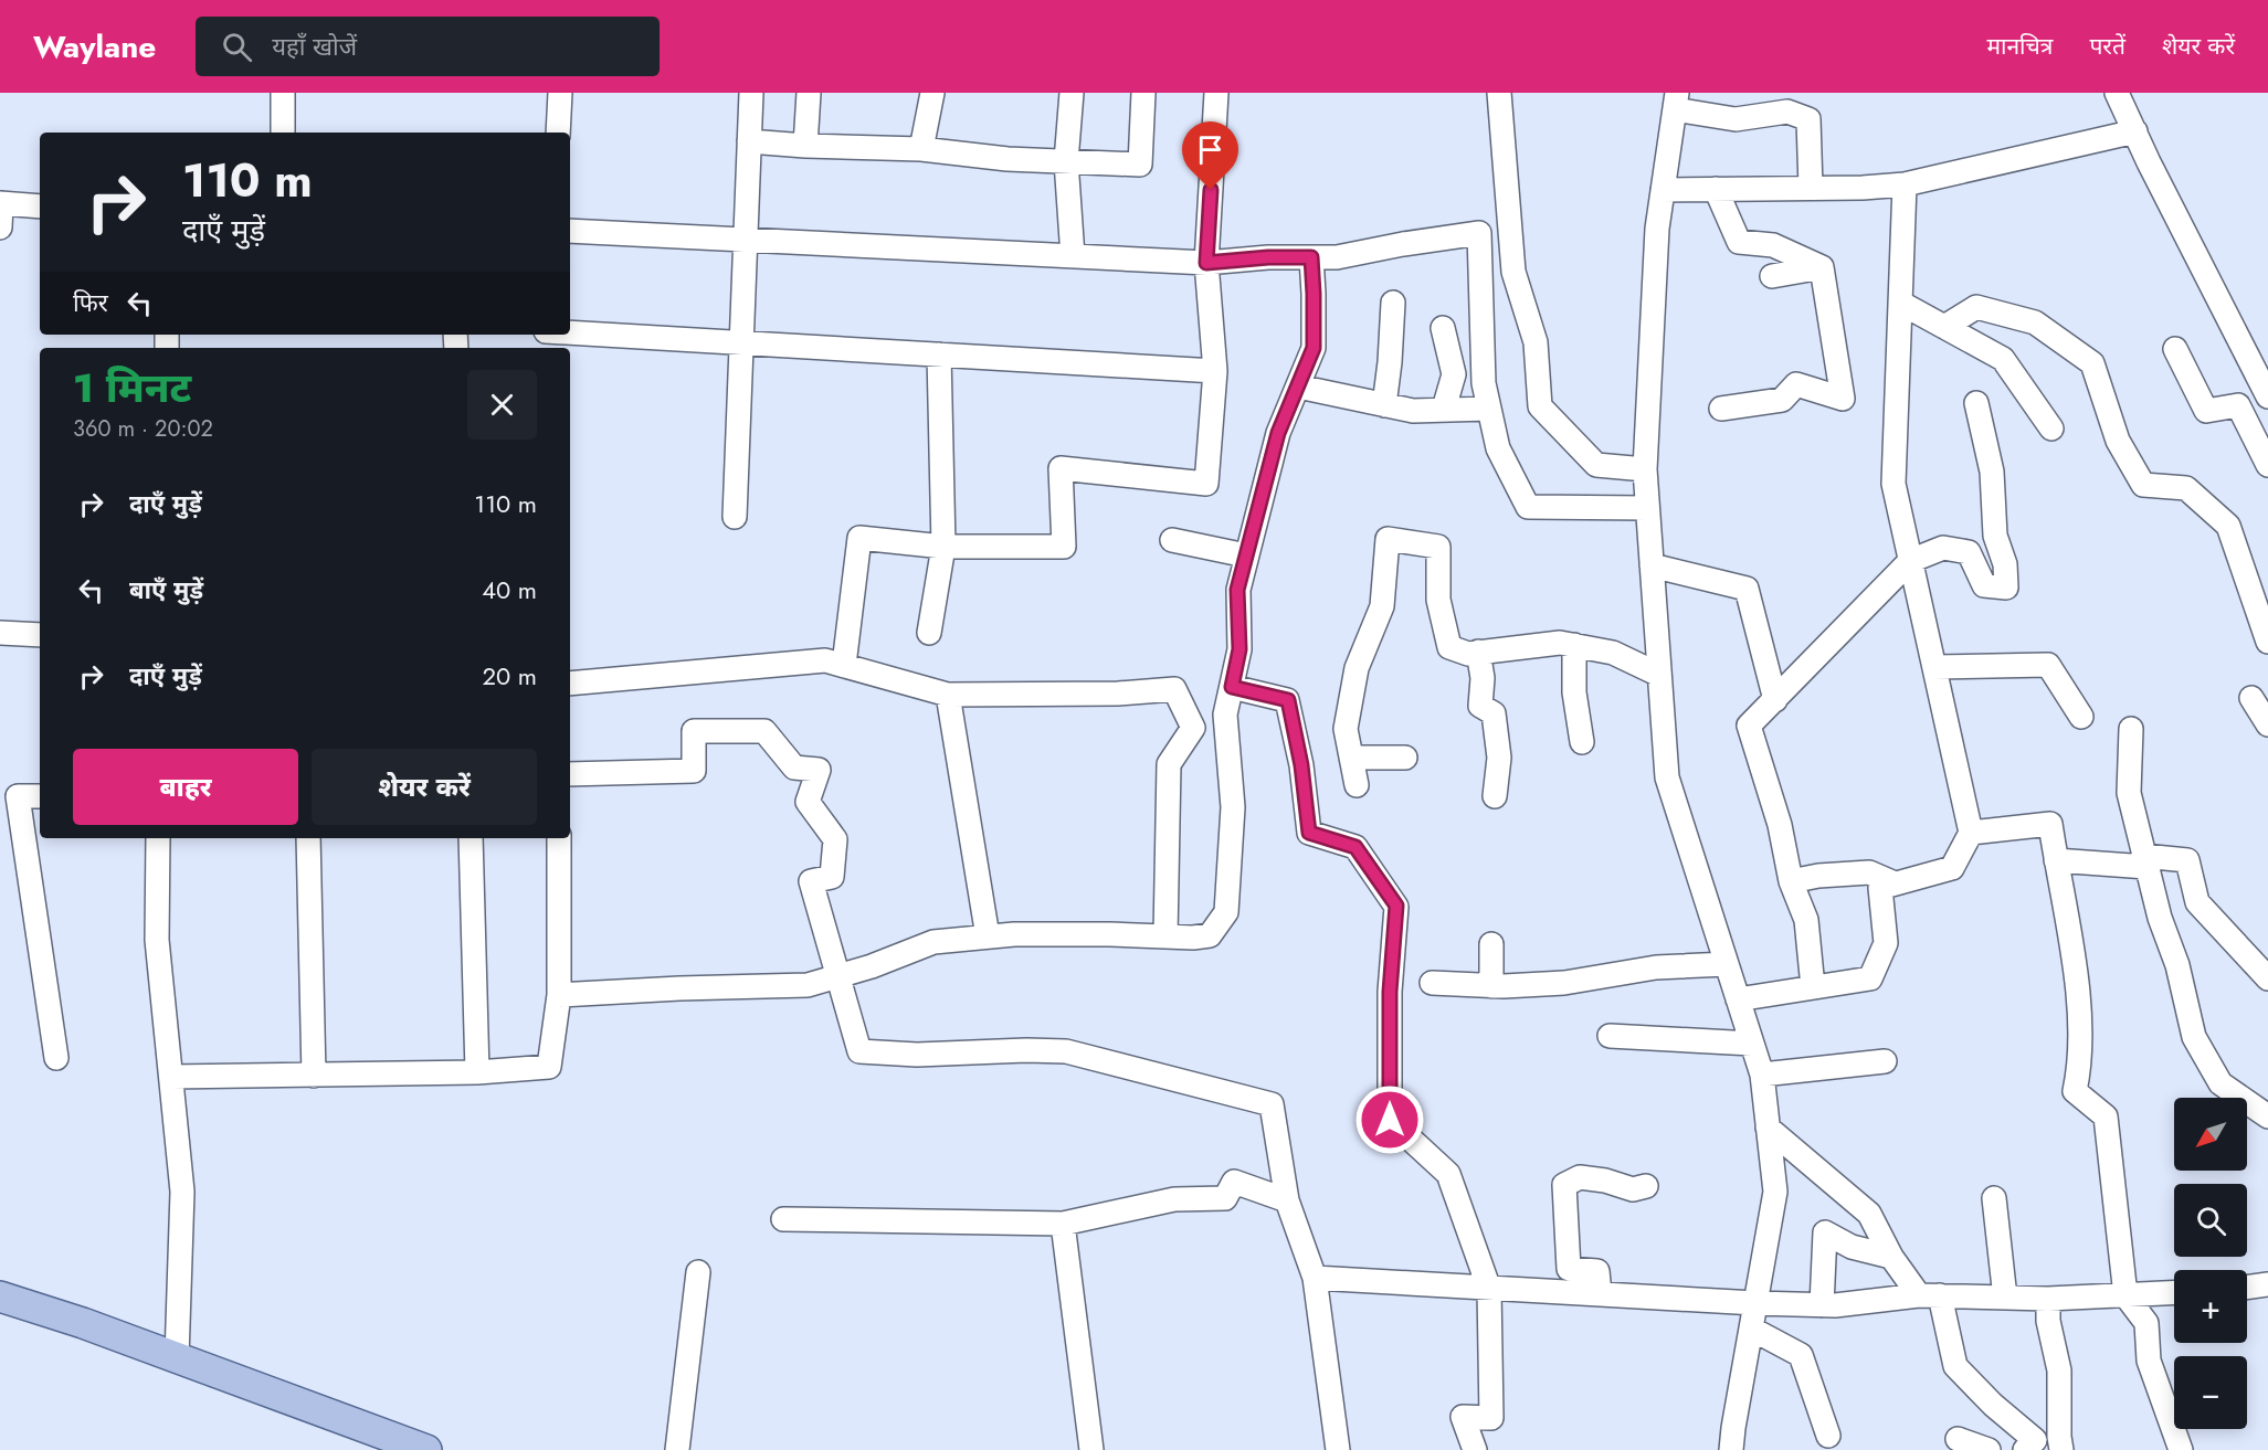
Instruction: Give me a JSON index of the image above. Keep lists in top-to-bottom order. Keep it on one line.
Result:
{"north":"bottom left","page":{"header":"Waylane","search":"यहाँ खोजें","nav":["मानचित्र","परतें","शेयर करें"],"turn":["110 m","दाएँ मुड़ें"],"then":"फिर","heading":["1 मिनट","360 m · 20:02"],"list":[{"name":"दाएँ मुड़ें","value":"110 m"},{"name":"बाएँ मुड़ें","value":"40 m"},{"name":"दाएँ मुड़ें","value":"20 m"}],"buttons":["बाहर","शेयर करें"],"map_buttons":["+","−"]}}
